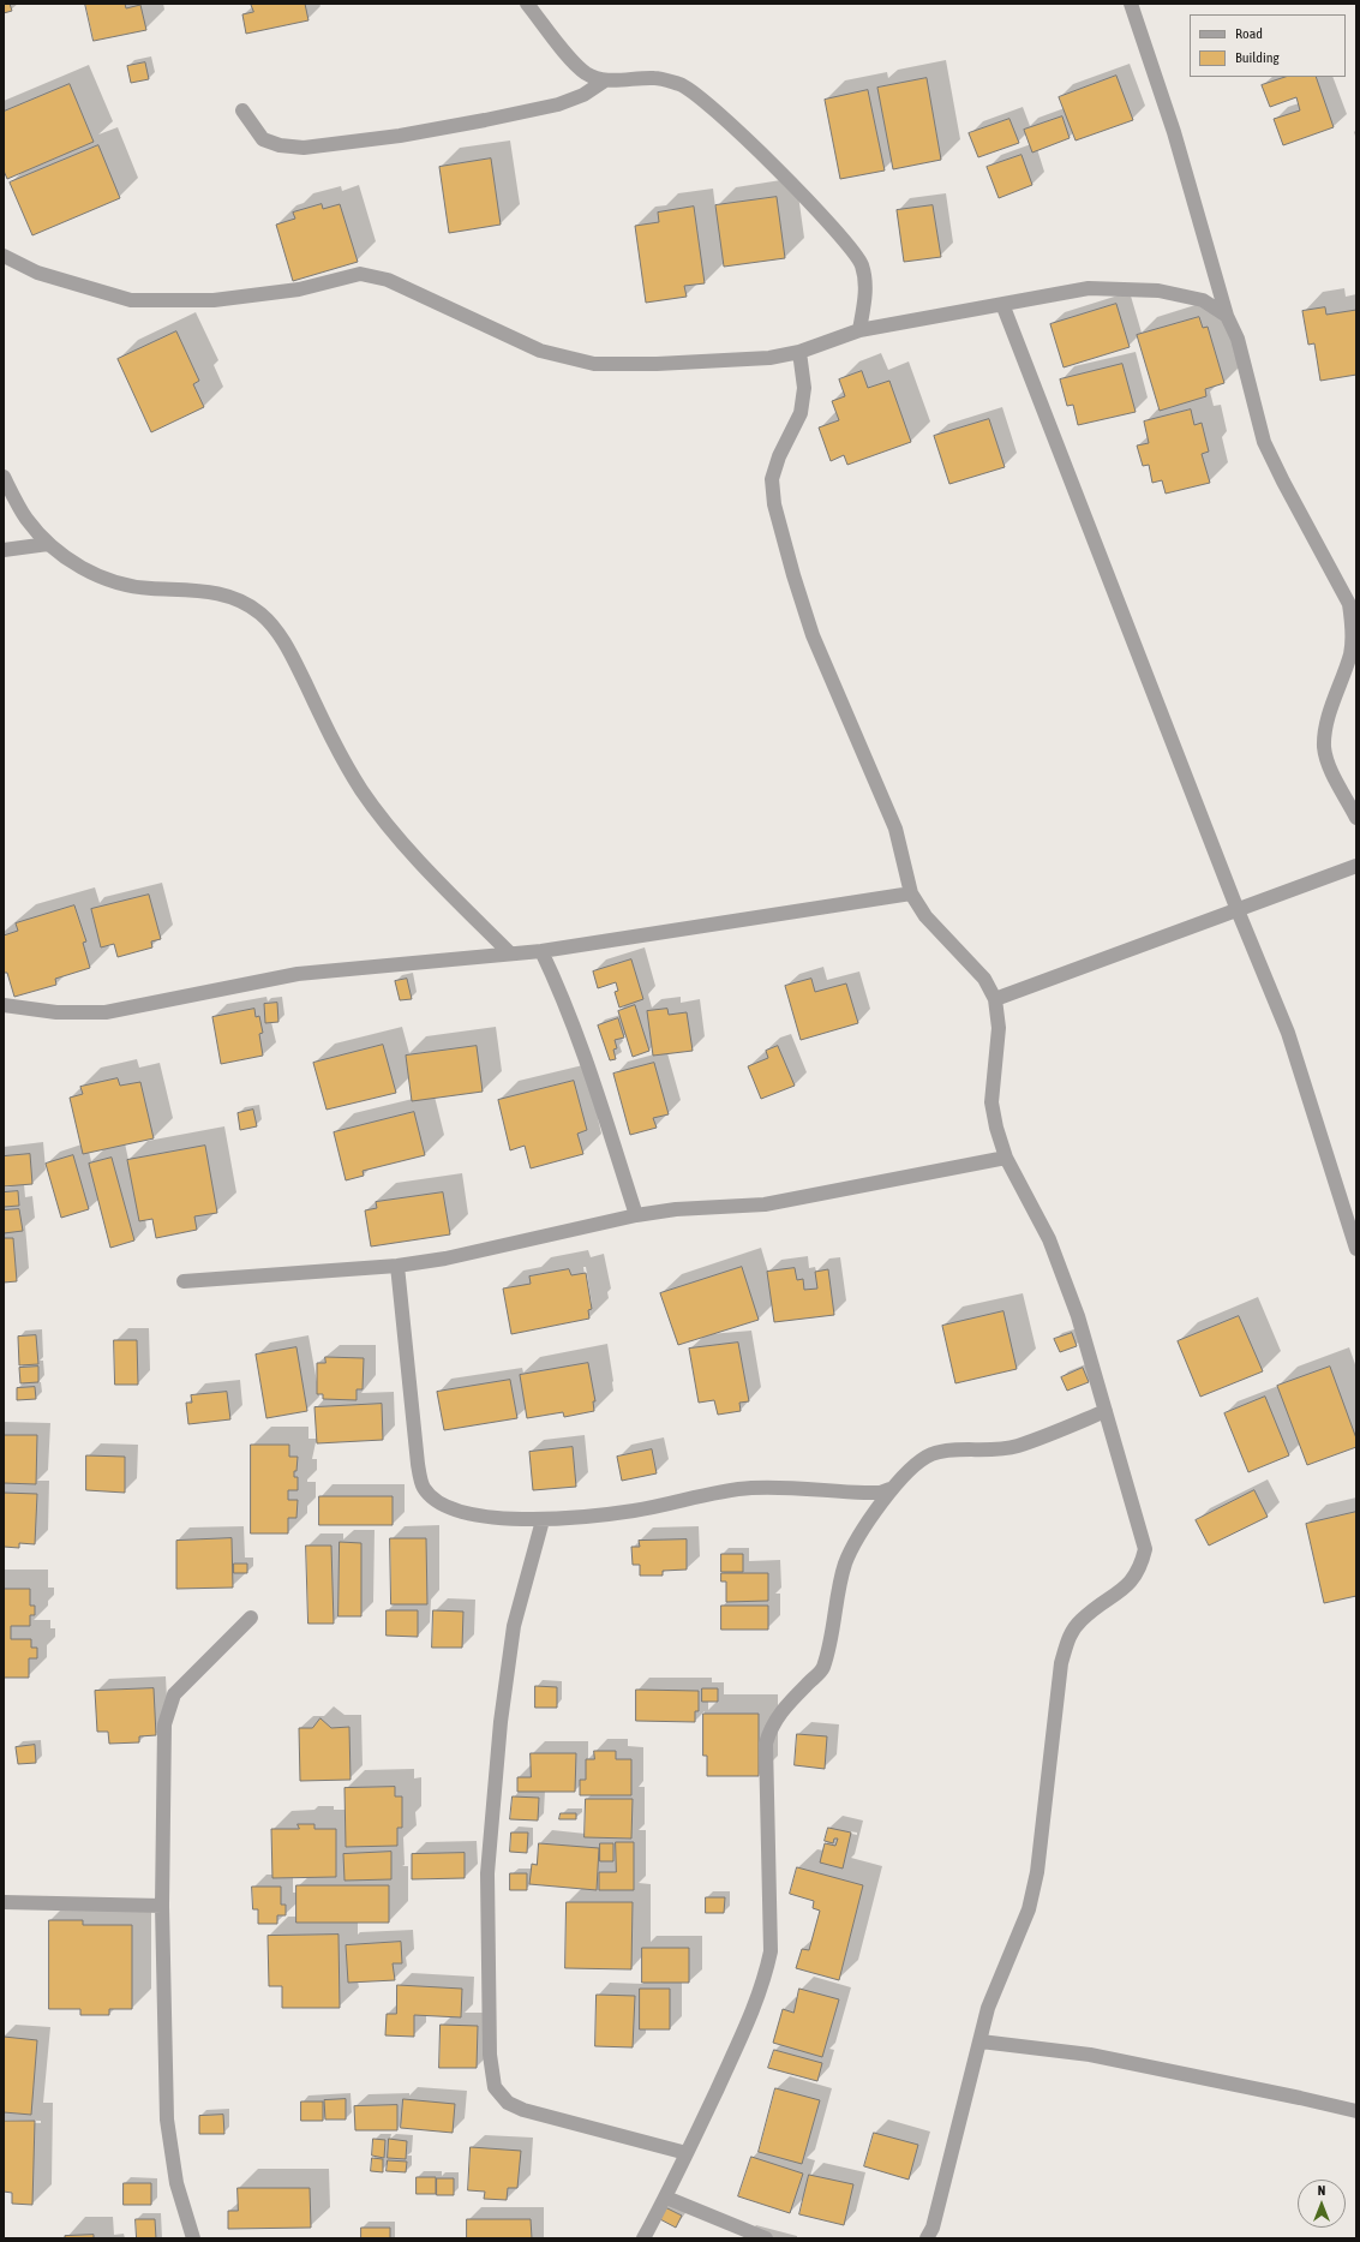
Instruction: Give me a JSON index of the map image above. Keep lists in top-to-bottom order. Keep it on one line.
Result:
{"legend":["Road","Building"],"north":"top"}
